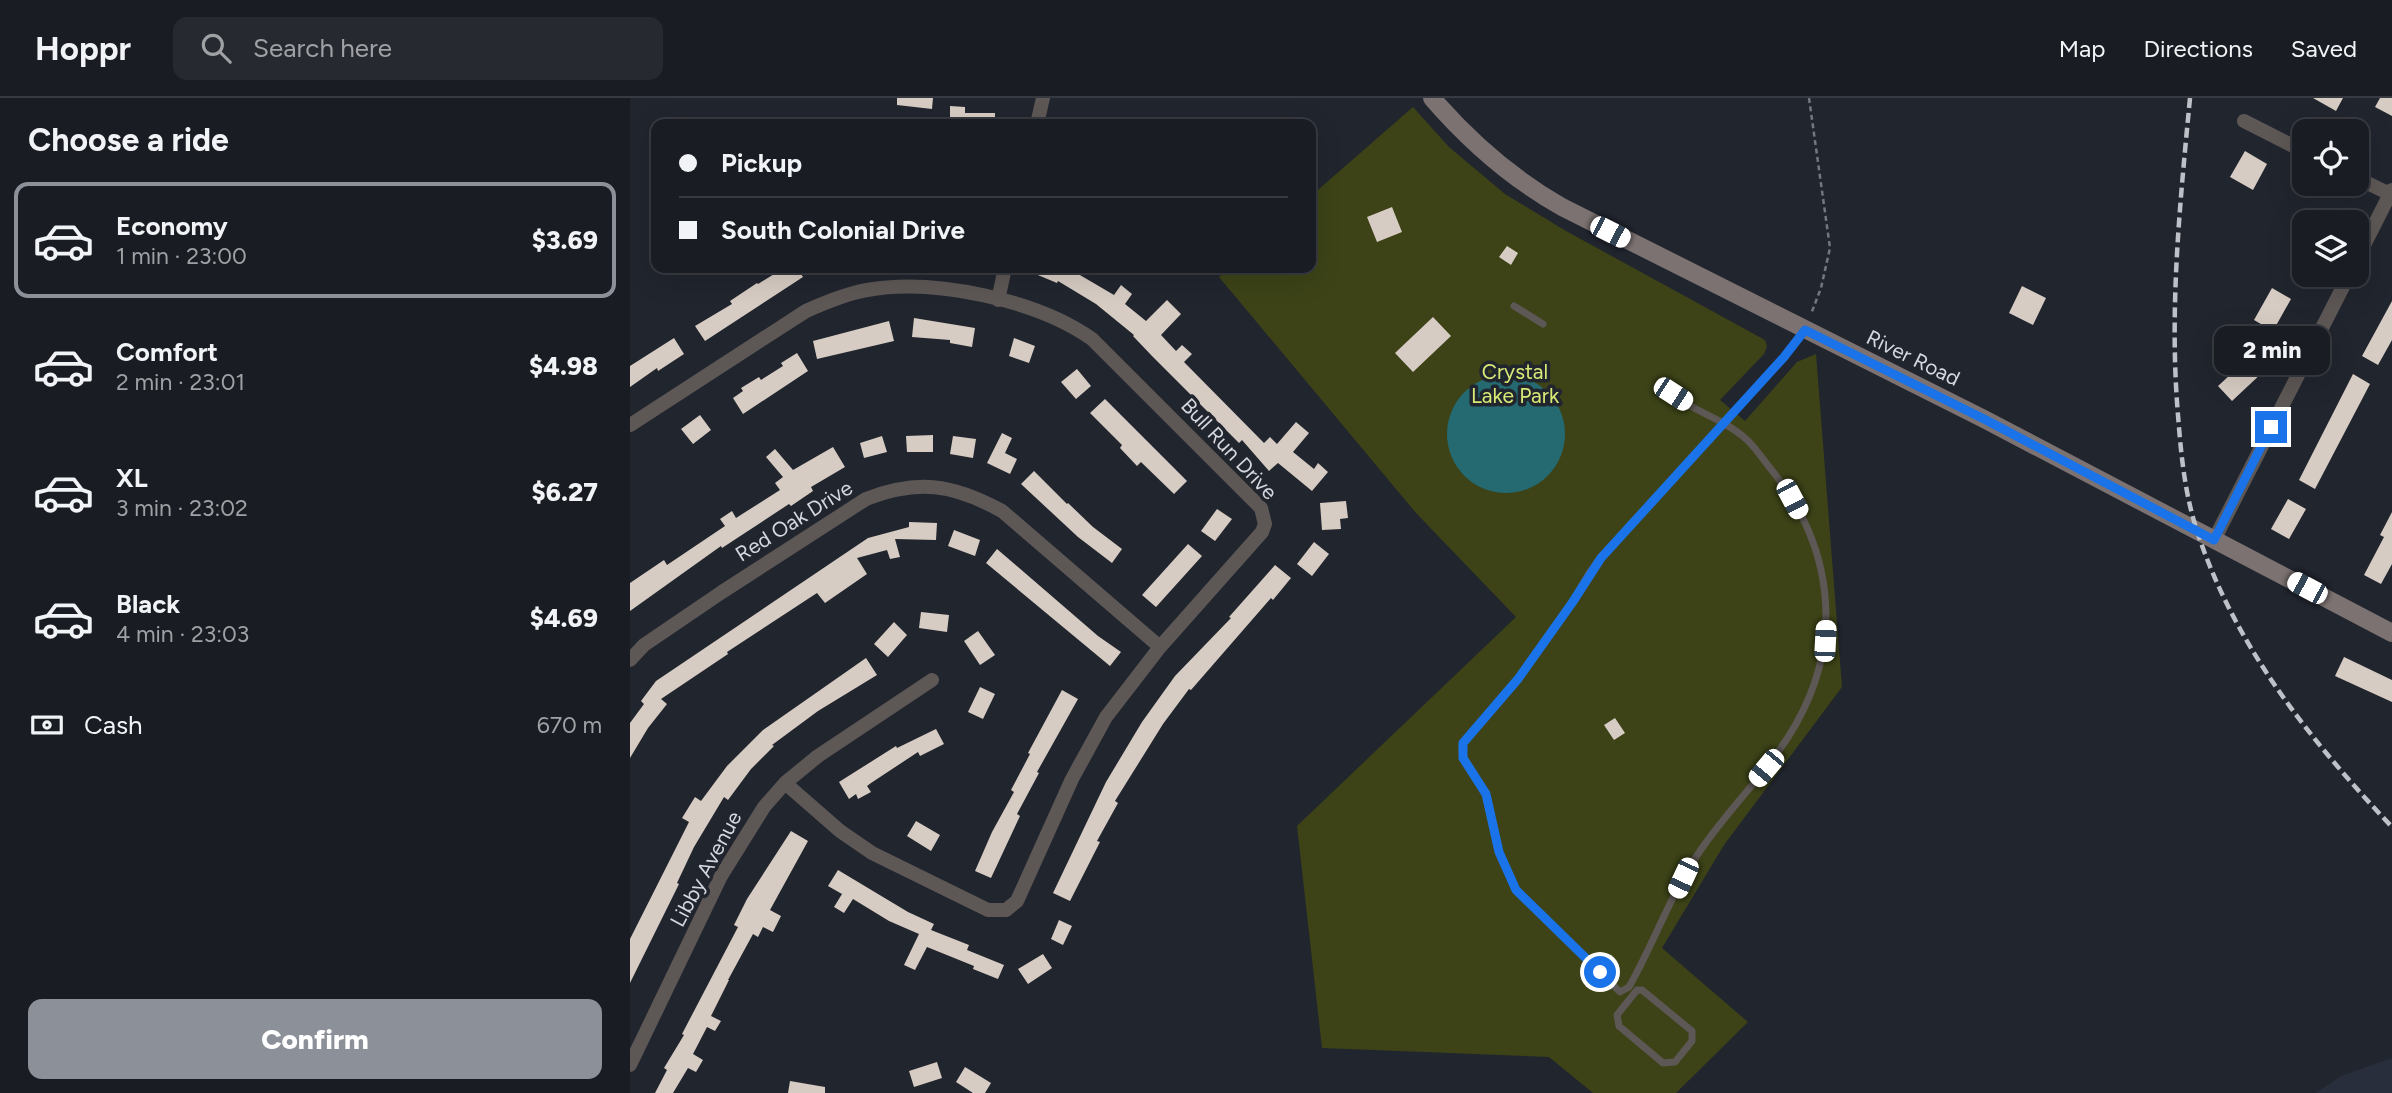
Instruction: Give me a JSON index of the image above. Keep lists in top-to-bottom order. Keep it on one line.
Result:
{"streets":{"street":["River Road","Bull Run Drive","Red Oak Drive","Libby Avenue"]},"crossings":[["Bull Run Drive","Red Oak Drive"],["Bull Run Drive","Libby Avenue"]],"parks":["Crystal Lake Park"],"page":{"header":"Hoppr","search":"Search here","nav":["Map","Directions","Saved"],"heading":"Choose a ride","banner":["Pickup","South Colonial Drive"],"list":[{"name":"Economy","note":"1 min · 23:00","value":"$3.69"},{"name":"Comfort","note":"2 min · 23:01","value":"$4.98"},{"name":"XL","note":"3 min · 23:02","value":"$6.27"},{"name":"Black","note":"4 min · 23:03","value":"$4.69"}],"bubble":"2 min","pay":["Cash","670 m"],"buttons":"Confirm"}}
